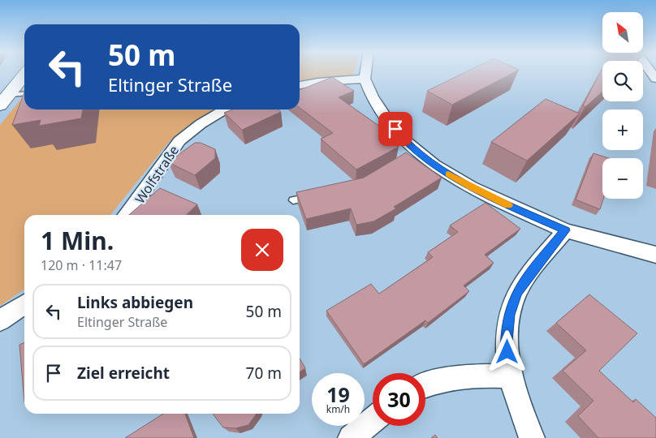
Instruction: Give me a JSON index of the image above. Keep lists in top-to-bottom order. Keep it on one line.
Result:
{"streets":{"street":["Wolfstraße"]},"north":"top left","page":{"map_buttons":["+","−"],"turn":["50 m","Eltinger Straße"],"heading":["1 Min.","120 m · 11:47"],"list":[{"name":"Links abbiegen","note":"Eltinger Straße","value":"50 m"},{"name":"Ziel erreicht","value":"70 m"}],"speed":"19 km/h","limit":"30"}}
